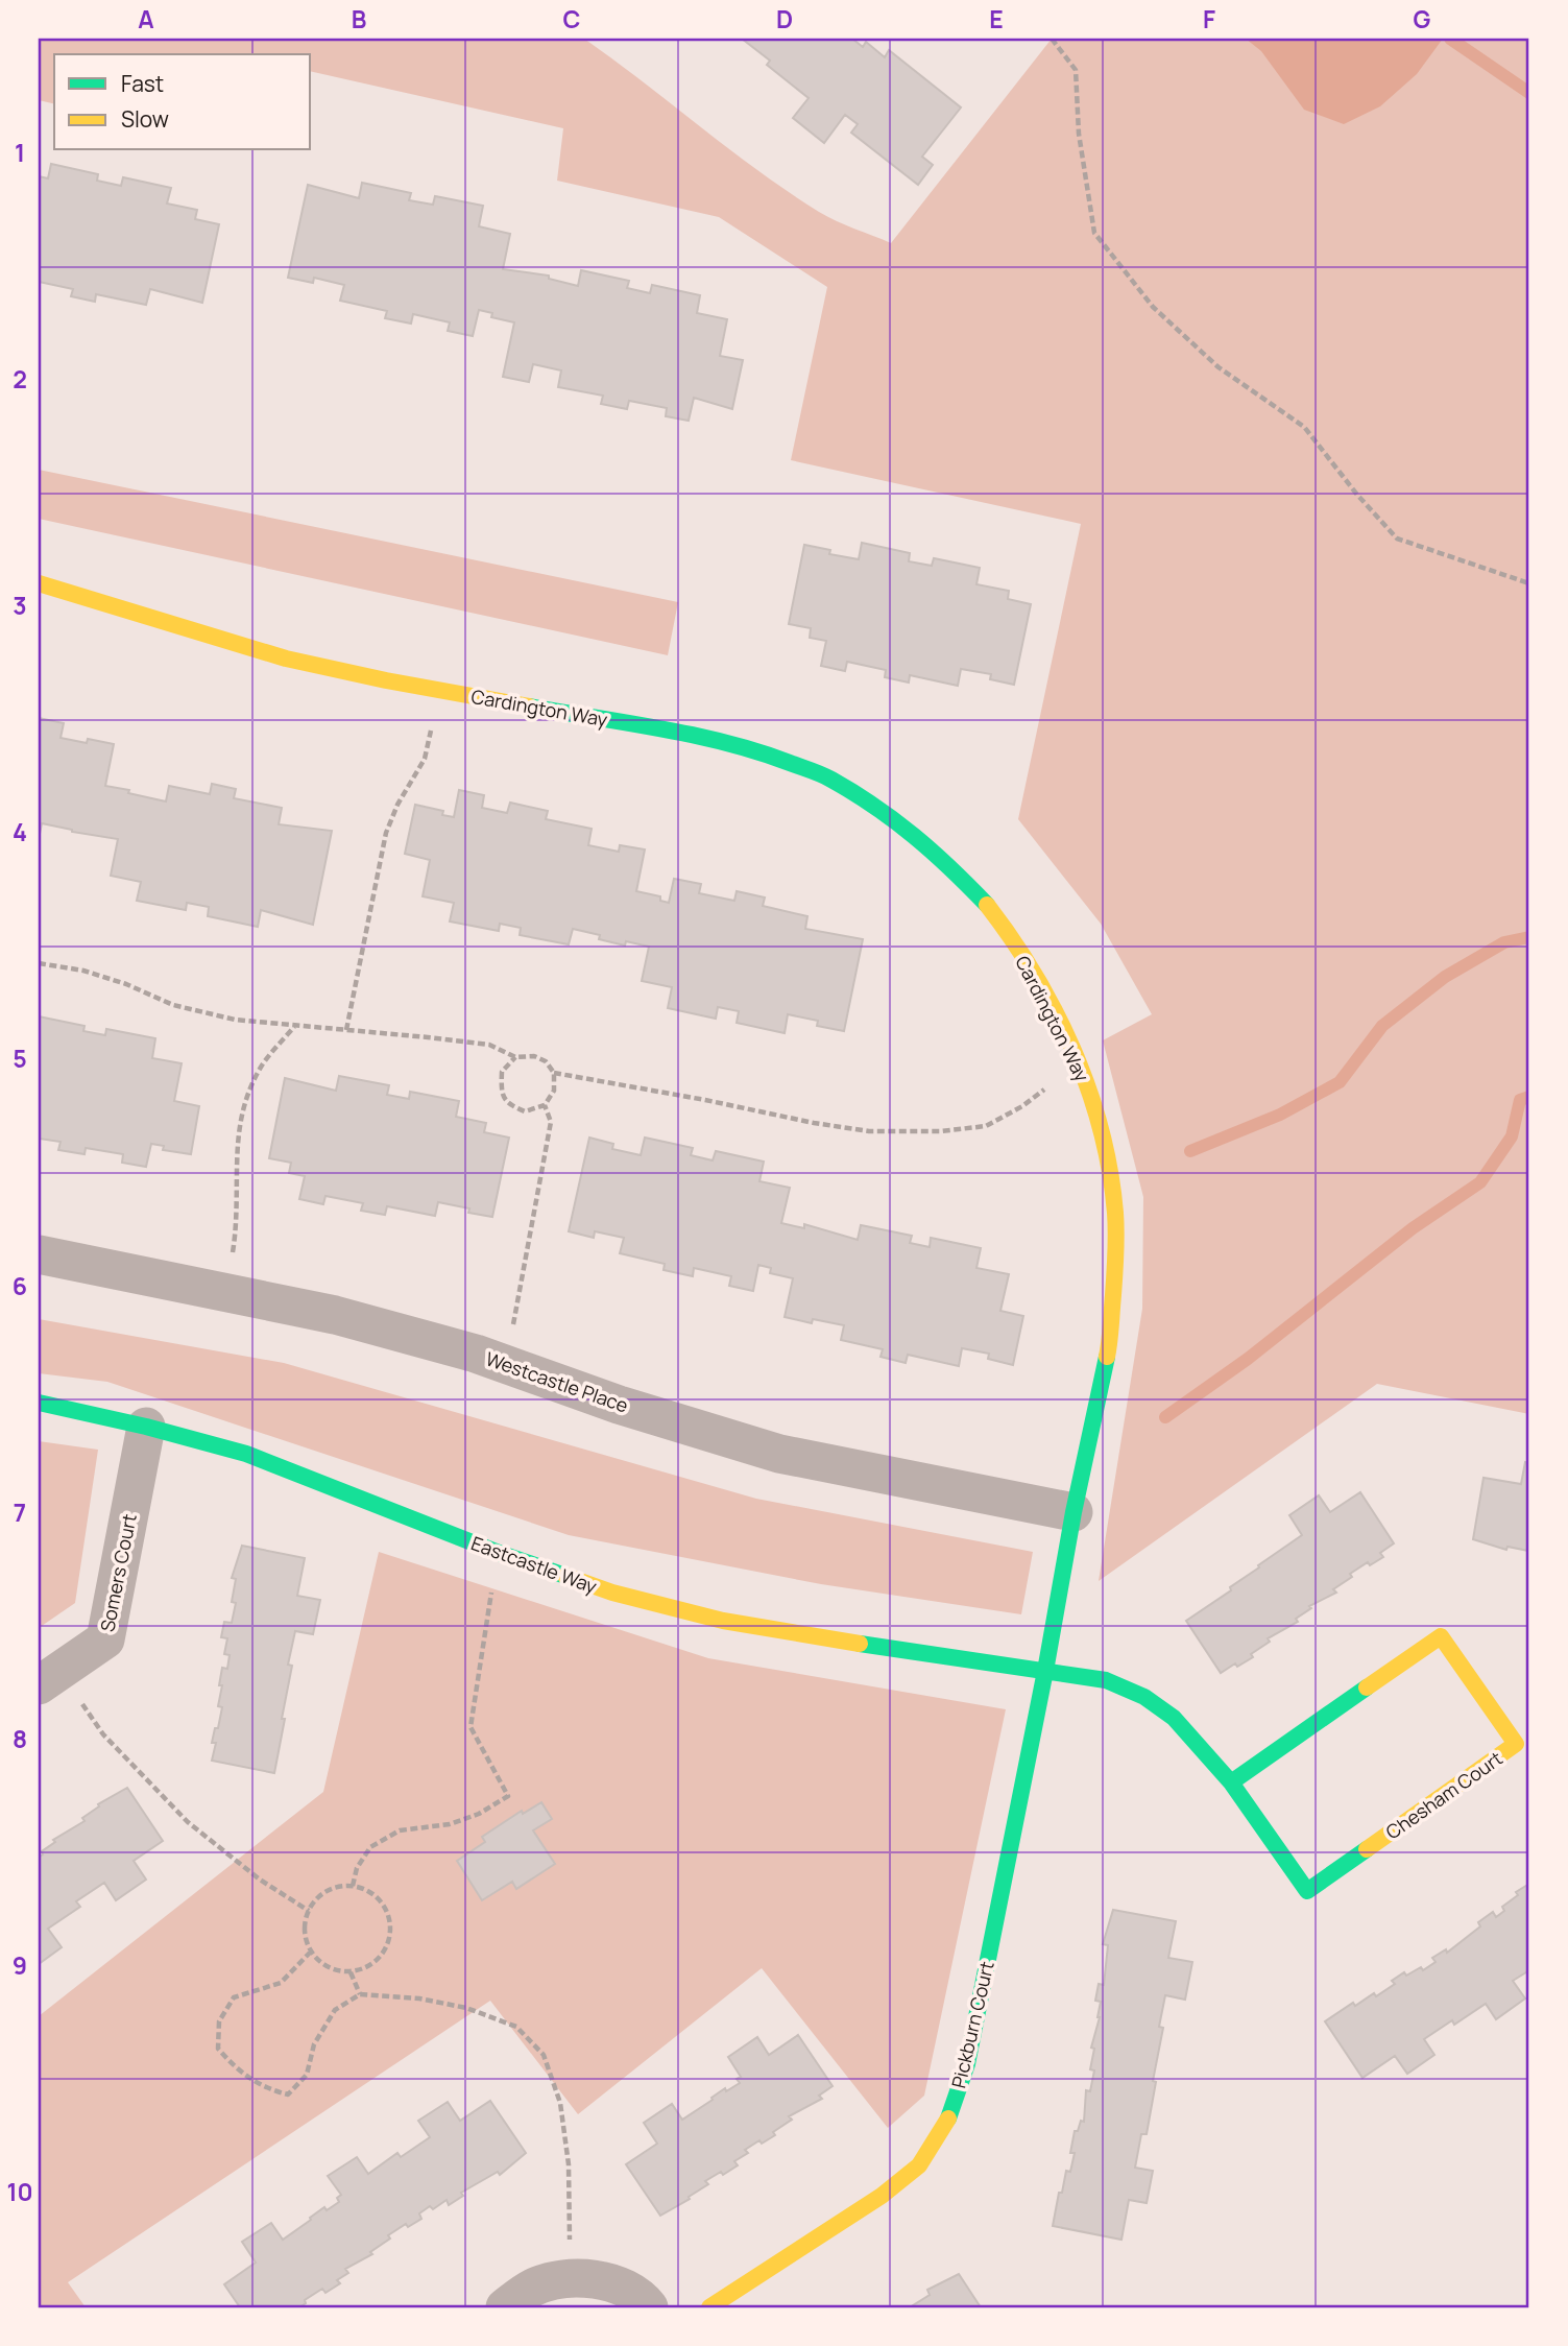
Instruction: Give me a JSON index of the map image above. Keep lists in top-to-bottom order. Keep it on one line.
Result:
{"streets":{"street":["Cardington Way","Westcastle Place","Eastcastle Way","Somers Court","Chesham Court","Pickburn Court"]},"crossings":[["Cardington Way","Westcastle Place"],["Cardington Way","Eastcastle Way"],["Cardington Way","Chesham Court"],["Cardington Way","Pickburn Court"],["Eastcastle Way","Somers Court"],["Eastcastle Way","Chesham Court"],["Eastcastle Way","Pickburn Court"],["Chesham Court","Pickburn Court"]],"legend":["Fast","Slow"],"grid":{"columns":["A","B","C","D","E","F","G"],"rows":["1","2","3","4","5","6","7","8","9","10"]}}
